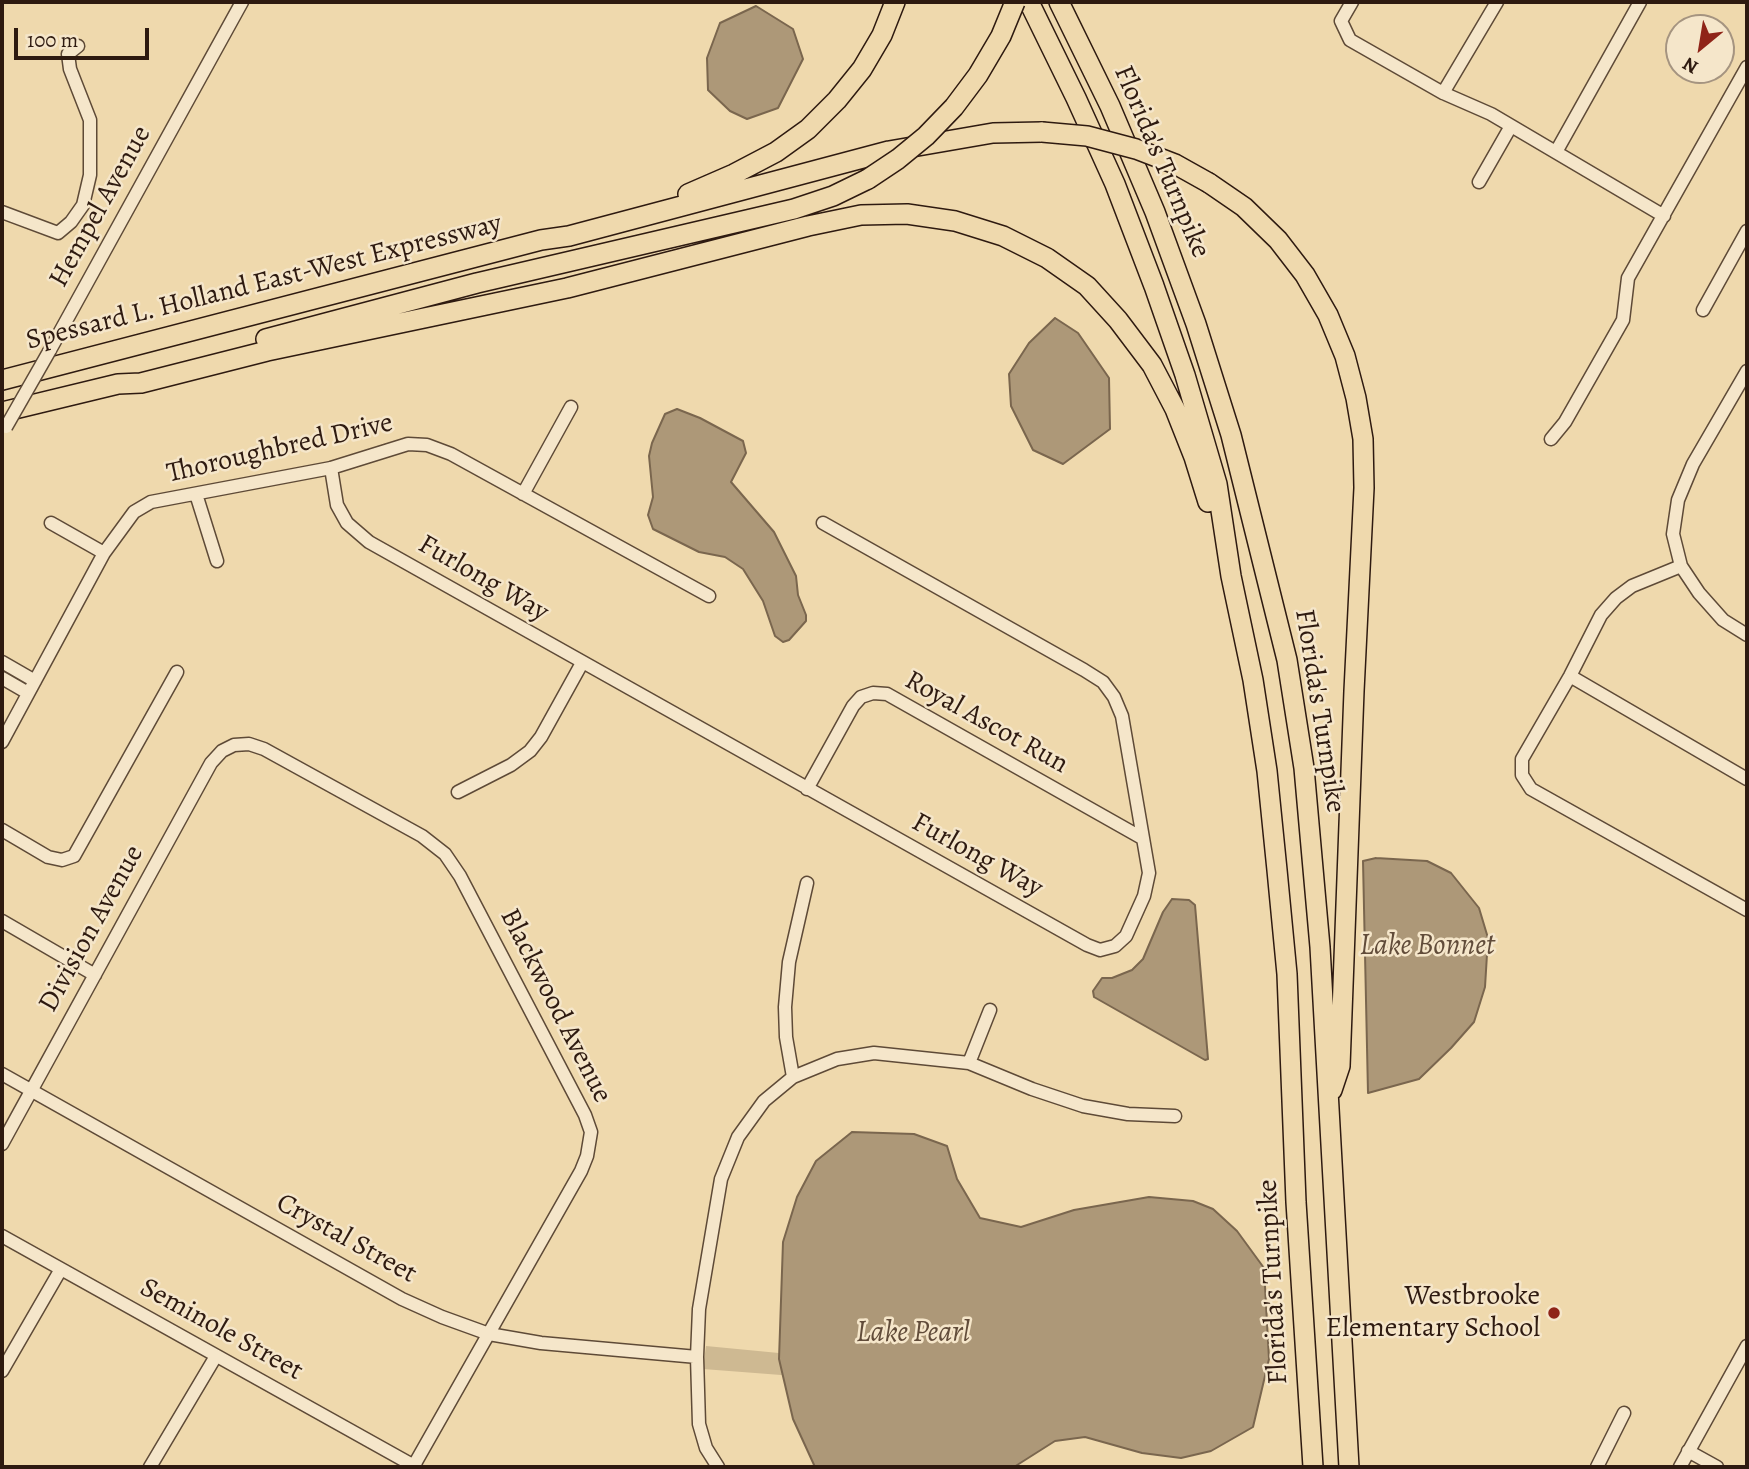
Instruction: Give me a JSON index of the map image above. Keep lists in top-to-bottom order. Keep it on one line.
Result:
{"streets":{"highway":["Florida's Turnpike","Spessard L. Holland East-West Expressway"],"street":["Hempel Avenue","Thoroughbred Drive","Furlong Way","Royal Ascot Run","Division Avenue","Blackwood Avenue","Crystal Street","Seminole Street"]},"crossings":[["Thoroughbred Drive","Furlong Way"],["Furlong Way","Royal Ascot Run"],["Division Avenue","Blackwood Avenue"],["Division Avenue","Crystal Street"],["Blackwood Avenue","Crystal Street"],["Blackwood Avenue","Seminole Street"]],"water":["Lake Bonnet","Lake Pearl"],"places":["Westbrooke Elementary School"],"scale_bar":"100 m","north":"bottom left"}
